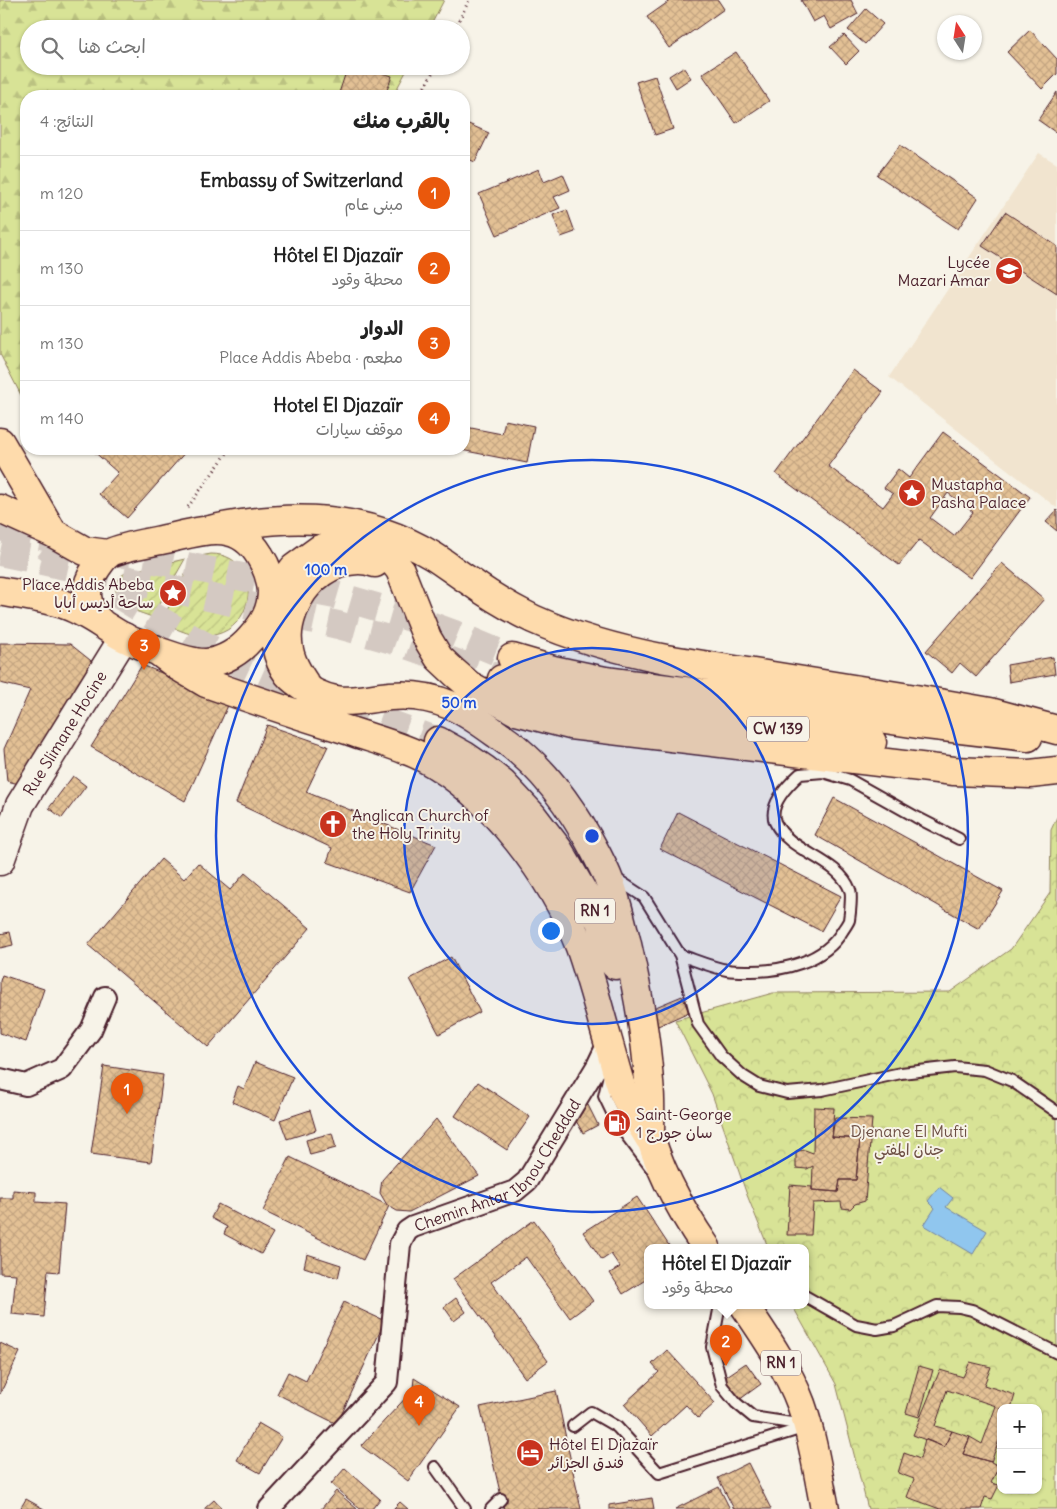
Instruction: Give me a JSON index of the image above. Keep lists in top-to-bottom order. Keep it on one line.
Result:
{"streets":{"main road":["CW 139","RN 1"],"street":["Rue Slimane Hocine","Chemin Antar Ibnou Cheddad"]},"parks":["Djenane El Mufti جنان المفتي"],"places":{"school or university":["Lycée Mazari Amar"],"place":["Mustapha Pasha Palace","Place Addis Abeba ساحة أديس أبابا"],"church":["Anglican Church of the Holy Trinity"],"fuel station":["Saint-George 1 سان جورج"],"hotel":["Hôtel El Djazaïr فندق الجزائر"]},"north":"top","page":{"search":"ابحث هنا","heading":["بالقرب منك","النتائج: 4"],"list":[{"mark":"1","name":"Embassy of Switzerland","note":"مبنى عام","value":"120 m"},{"mark":"2","name":"Hôtel El Djazaïr","note":"محطة وقود","value":"130 m"},{"mark":"3","name":"الدوار","note":"مطعم · Place Addis Abeba","value":"130 m"},{"mark":"4","name":"Hotel El Djazaïr","note":"موقف سيارات","value":"140 m"}],"pins":["3","1","2","4"],"popup":["Hôtel El Djazaïr","محطة وقود"],"map_buttons":["+","−"]},"rings":["100 m","50 m"]}
